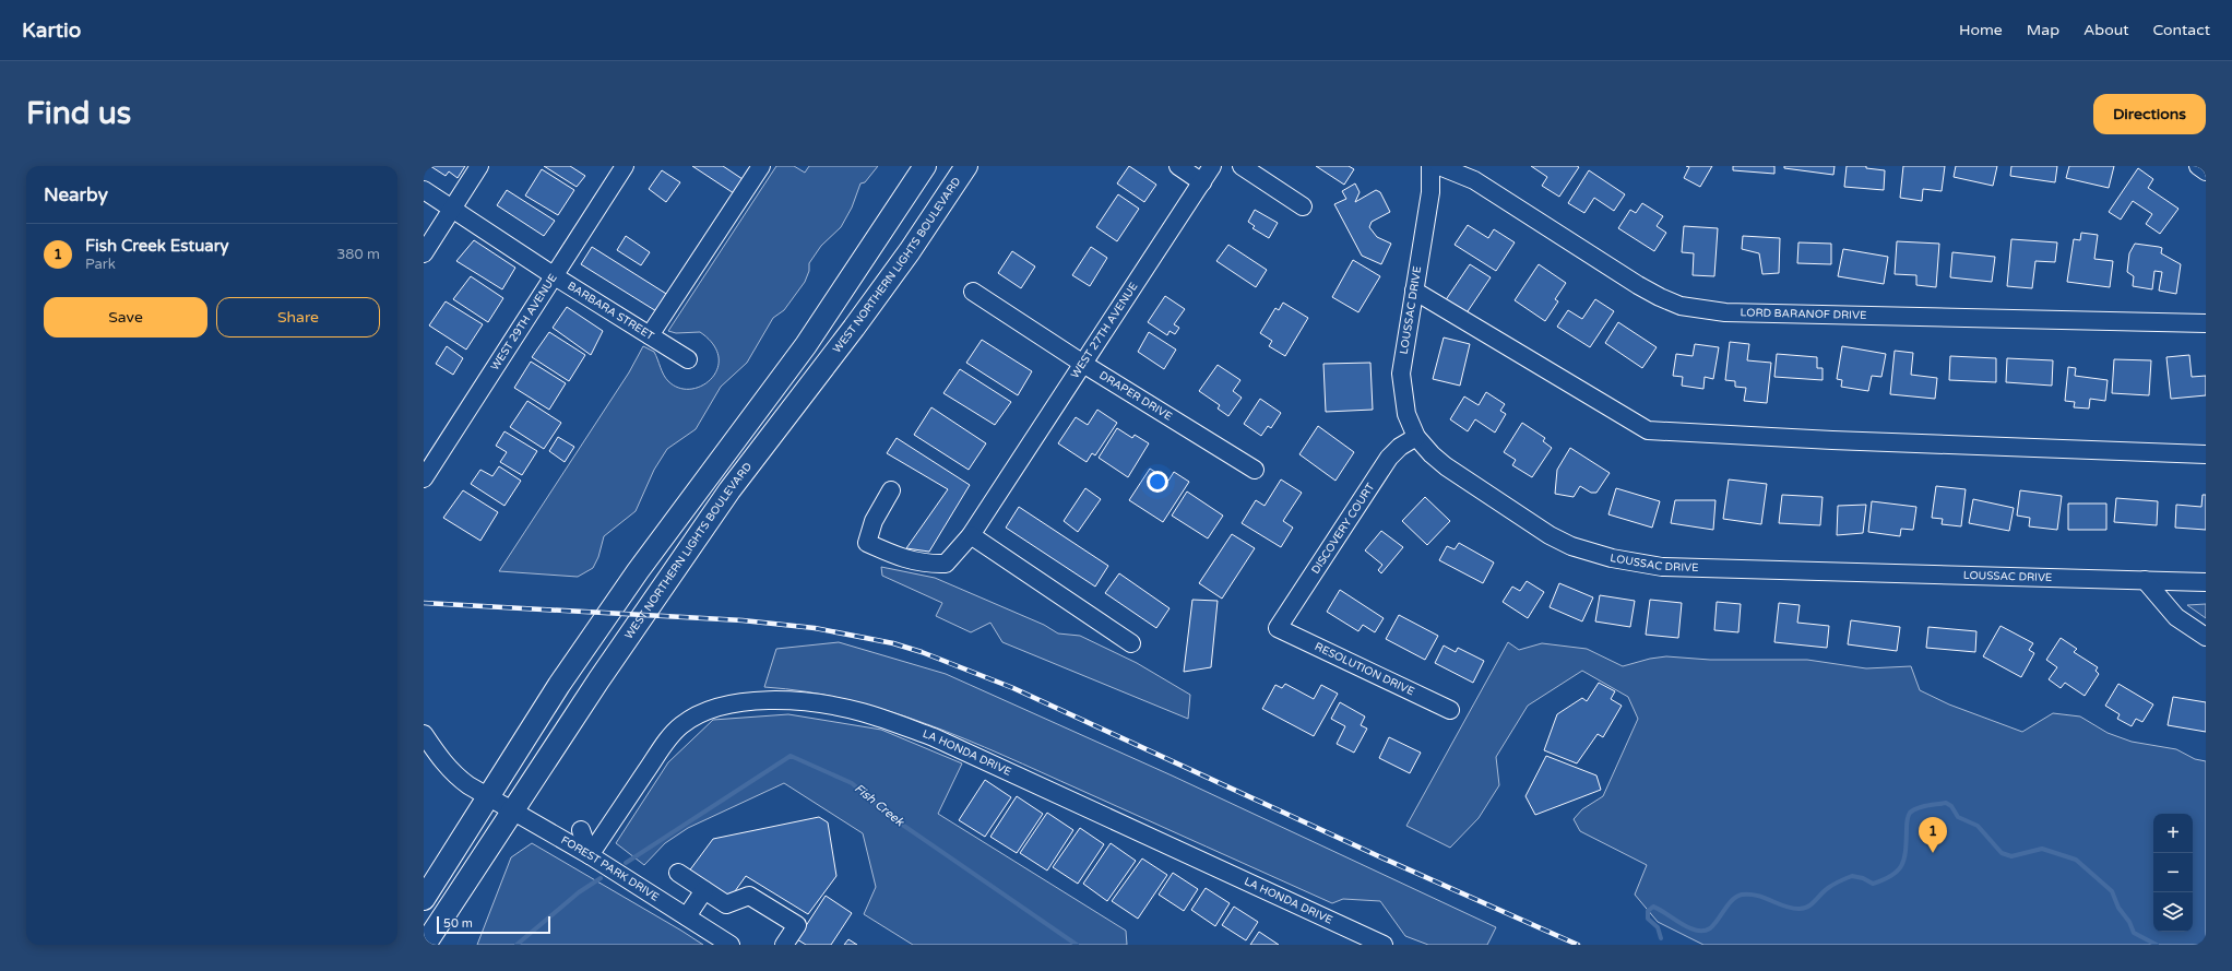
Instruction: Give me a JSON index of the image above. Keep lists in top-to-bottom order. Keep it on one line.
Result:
{"streets":{"main road":["WEST NORTHERN LIGHTS BOULEVARD"],"street":["LOUSSAC DRIVE","BARBARA STREET","LORD BARANOF DRIVE","WEST 29TH AVENUE","WEST 27TH AVENUE","DRAPER DRIVE","DISCOVERY COURT","RESOLUTION DRIVE","LA HONDA DRIVE","FOREST PARK DRIVE"]},"crossings":[["WEST NORTHERN LIGHTS BOULEVARD","FOREST PARK DRIVE"],["LOUSSAC DRIVE","DISCOVERY COURT"],["BARBARA STREET","WEST 29TH AVENUE"],["WEST 27TH AVENUE","DRAPER DRIVE"],["DISCOVERY COURT","RESOLUTION DRIVE"],["LA HONDA DRIVE","FOREST PARK DRIVE"]],"water":["Fish Creek"],"scale_bar":"50 m","page":{"header":"Kartio","nav":["Home","Map","About","Contact"],"buttons":["Directions",["Save","Share"]],"title":"Find us","heading":"Nearby","list":[{"mark":"1","name":"Fish Creek Estuary","note":"Park","value":"380 m"}],"map_buttons":["+","−"],"pins":"1","scale":"50 m"}}
